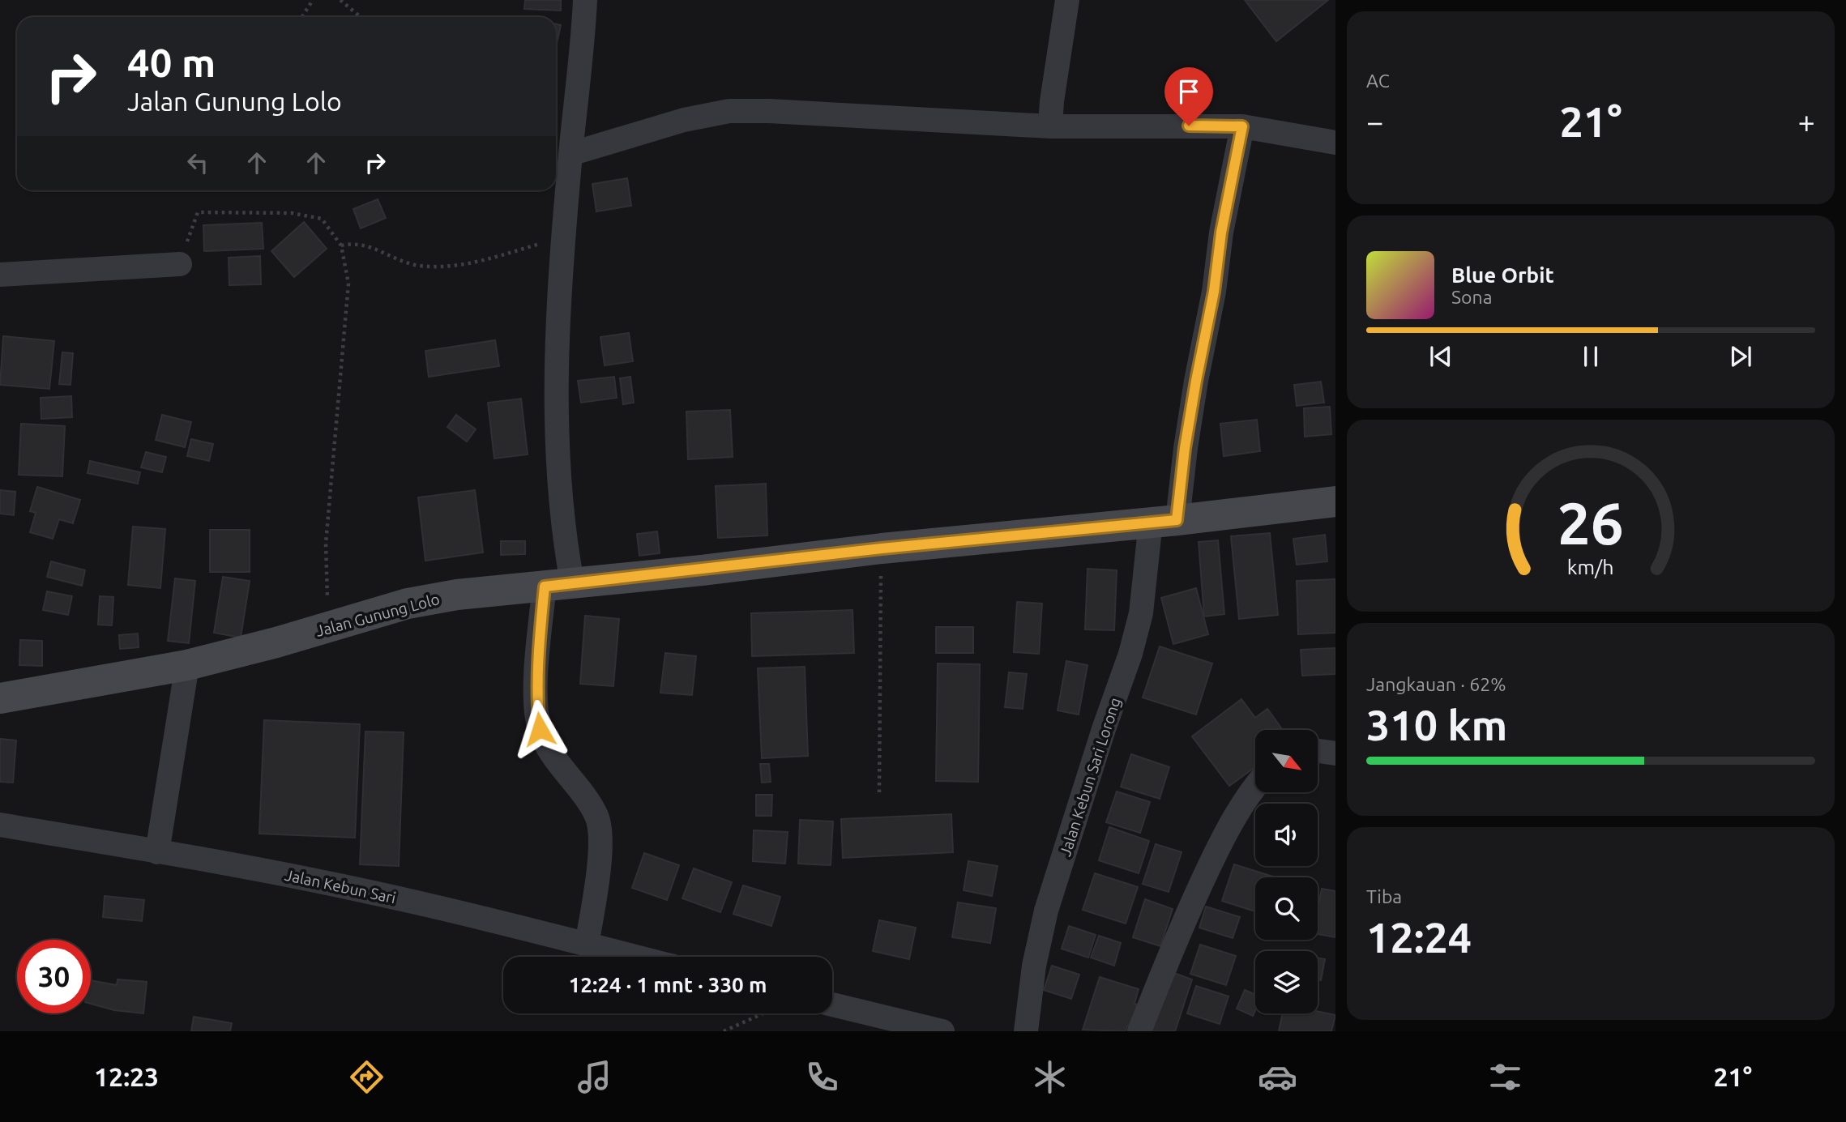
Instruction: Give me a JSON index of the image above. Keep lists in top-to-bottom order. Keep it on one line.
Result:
{"streets":{"street":["Jalan Gunung Lolo","Jalan Kebun Sari Lorong","Jalan Kebun Sari"]},"crossings":[["Jalan Gunung Lolo","Jalan Kebun Sari Lorong"]],"north":"bottom right","page":{"tile":["AC",["Jangkauan · 62%","310 km"],["Tiba","12:24"]],"turn":["40 m","Jalan Gunung Lolo"],"heat":["−","21°","+"],"song":["Blue Orbit","Sona"],"limit":"30","trip":"12:24 · 1 mnt · 330 m","tabs":["12:23","21°"],"gauge":["26","km/h"]}}
